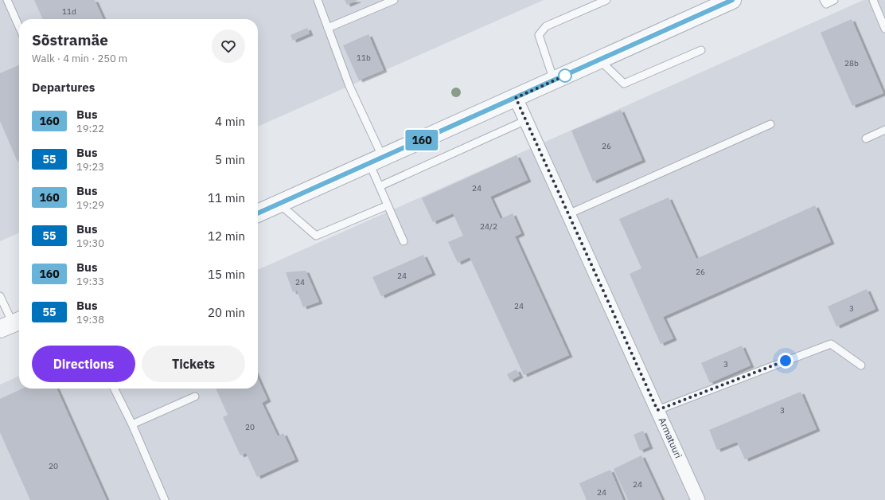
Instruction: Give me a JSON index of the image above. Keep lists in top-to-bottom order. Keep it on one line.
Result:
{"streets":{"street":["Armatuuri"]},"lines":["bus line 160"],"house_numbers":["11d","11b","28b","26","24","24/2","26","24","24","24","3","3","3","20","20","24","24"],"page":{"on_map":"160","heading":[["Sõstramäe","Walk · 4 min · 250 m"],"Departures"],"list":[{"mark":"160","name":"Bus","note":"19:22","value":"4 min"},{"mark":"55","name":"Bus","note":"19:23","value":"5 min"},{"mark":"160","name":"Bus","note":"19:29","value":"11 min"},{"mark":"55","name":"Bus","note":"19:30","value":"12 min"},{"mark":"160","name":"Bus","note":"19:33","value":"15 min"},{"mark":"55","name":"Bus","note":"19:38","value":"20 min"}],"buttons":["Directions","Tickets"]}}
